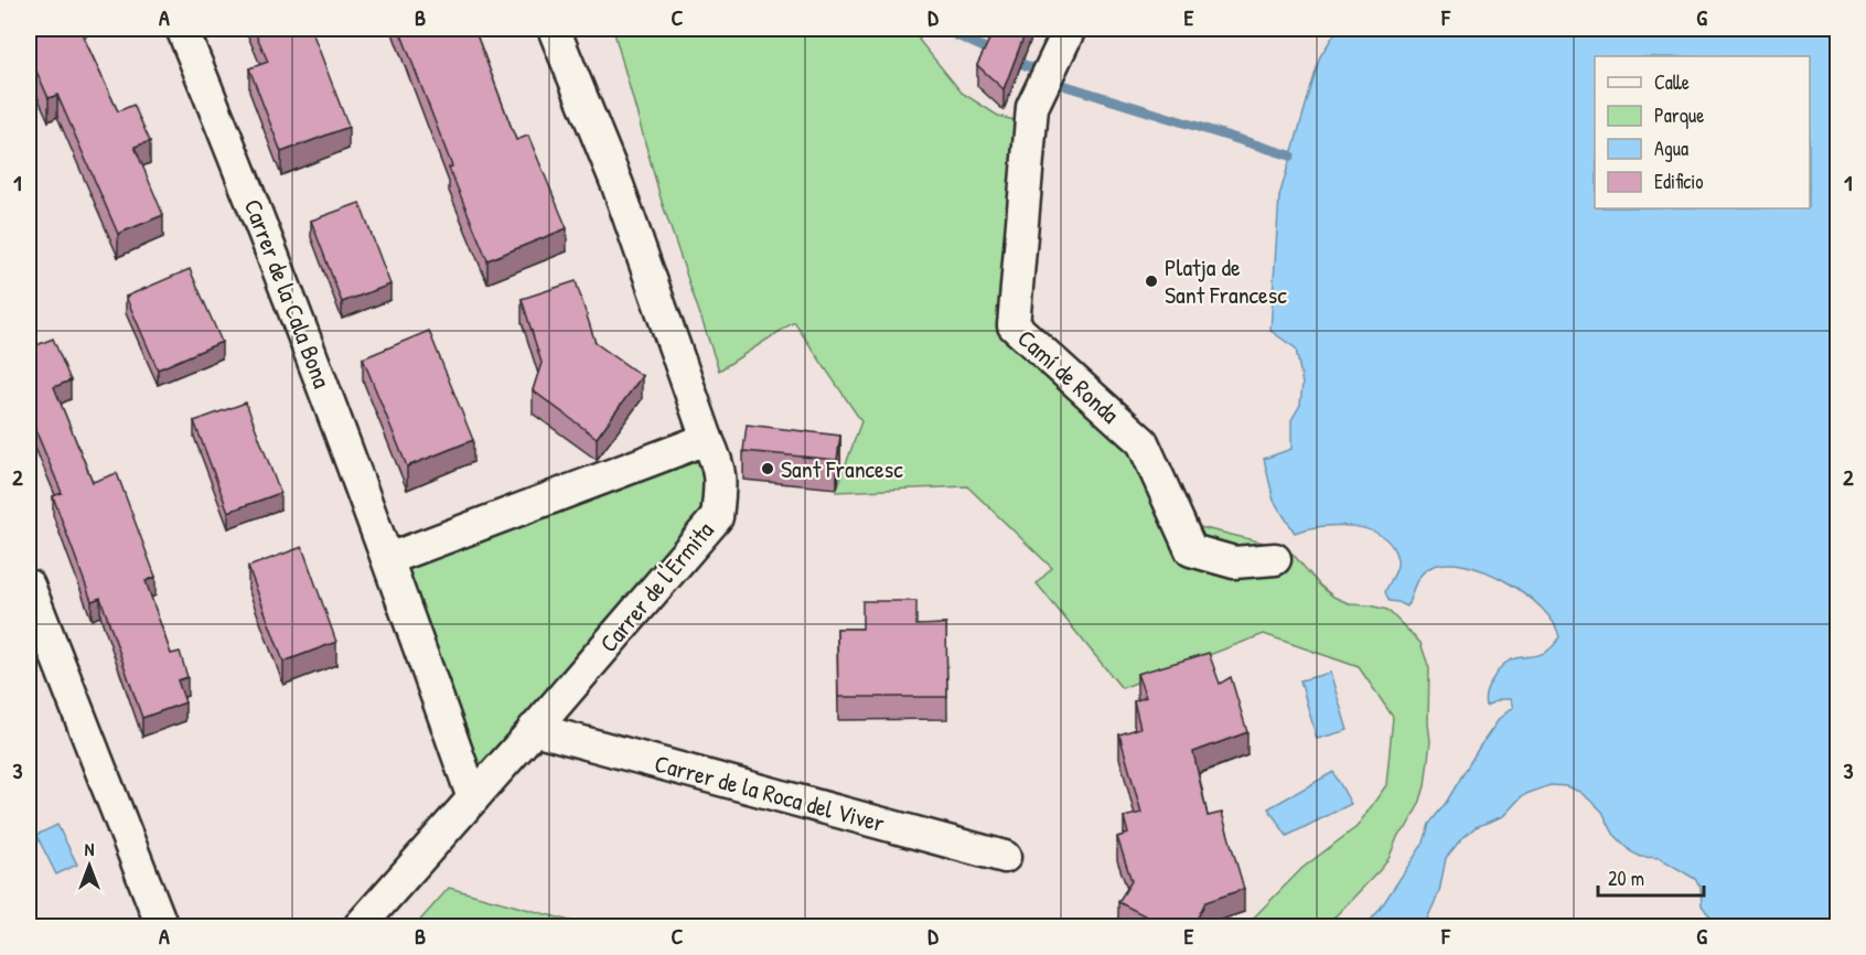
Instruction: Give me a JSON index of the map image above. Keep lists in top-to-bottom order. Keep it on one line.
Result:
{"streets":{"street":["Carrer de la Cala Bona","Camí de Ronda","Carrer de l'Ermita","Carrer de la Roca del Viver"]},"crossings":[["Carrer de la Cala Bona","Carrer de l'Ermita"],["Carrer de l'Ermita","Carrer de la Roca del Viver"]],"places":["Platja de Sant Francesc","Sant Francesc"],"legend":["Calle","Parque","Agua","Edificio"],"scale_bar":"20 m","north":"top","grid":{"columns":["A","B","C","D","E","F","G"],"rows":["1","2","3"]}}
